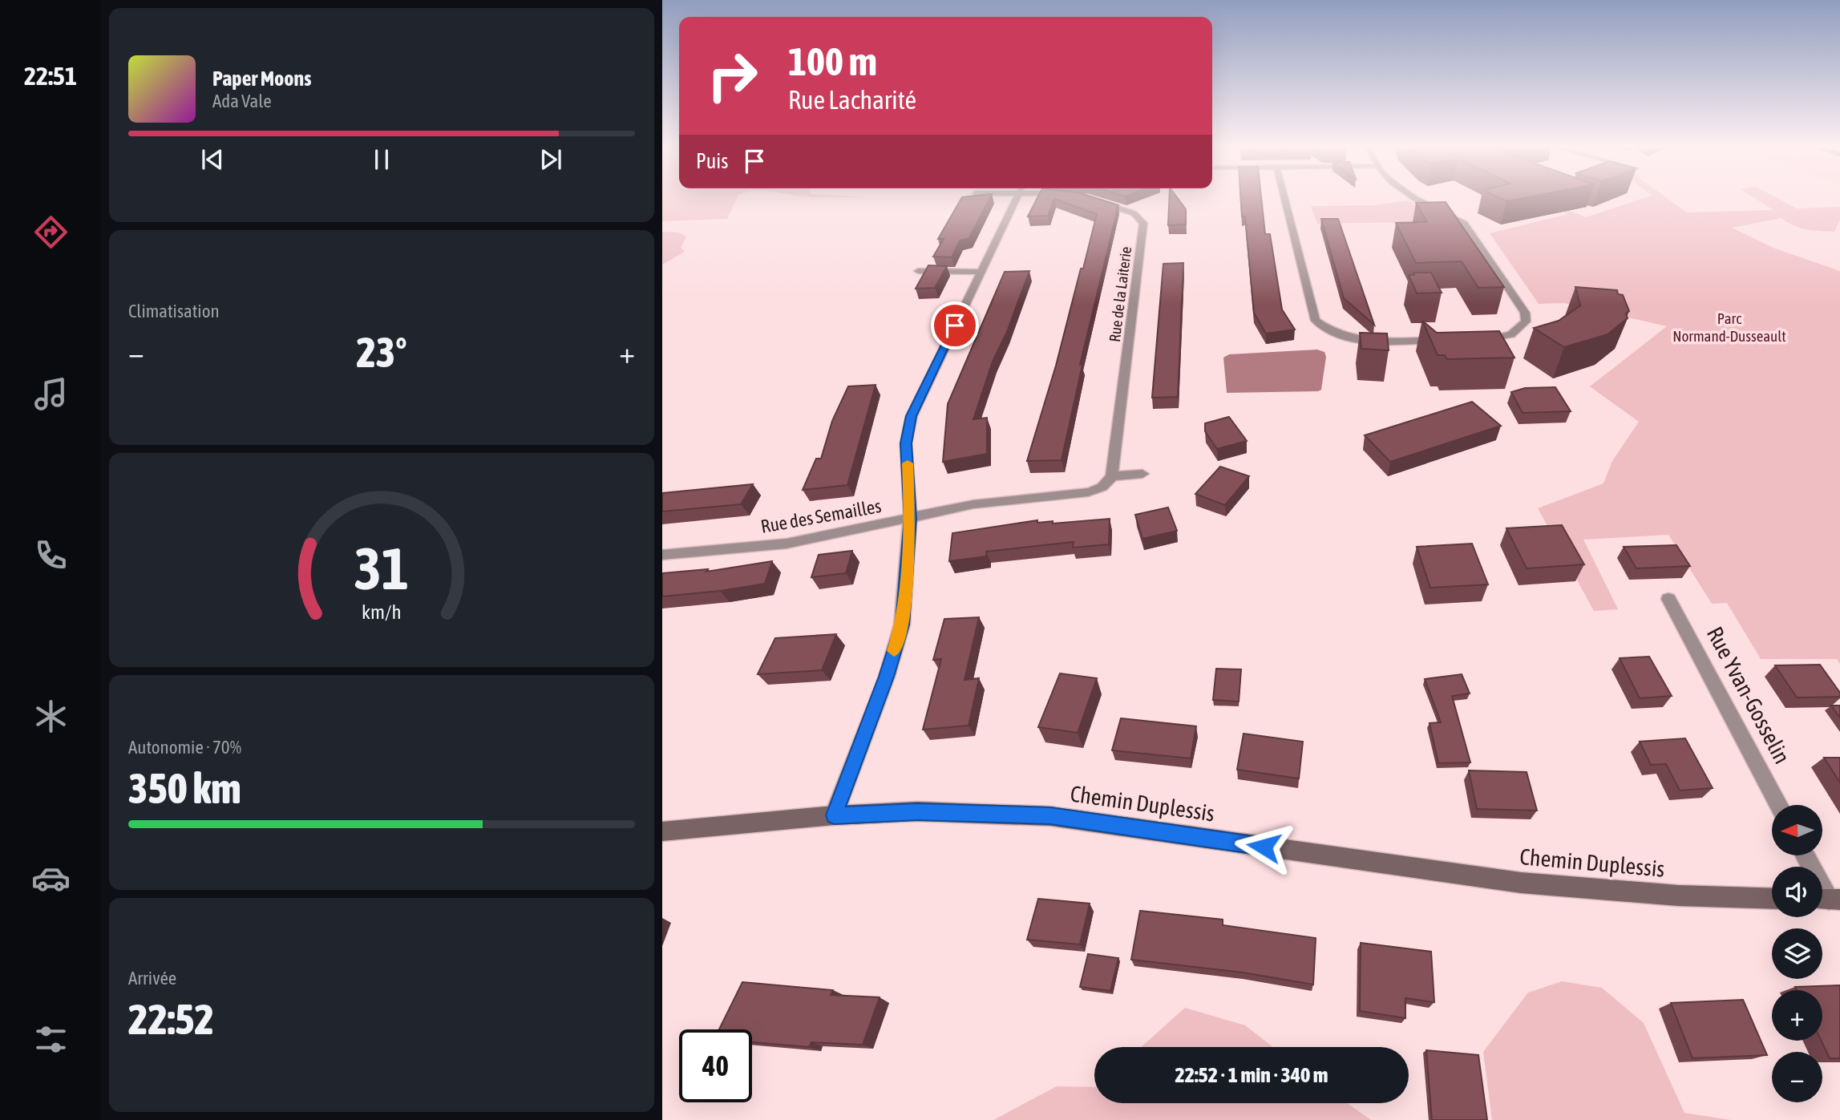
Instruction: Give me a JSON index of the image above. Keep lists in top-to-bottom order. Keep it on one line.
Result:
{"streets":{"street":["Rue de la Laiterie","Rue des Semailles","Rue Yvan-Gosselin","Chemin Duplessis"]},"crossings":[["Rue de la Laiterie","Rue des Semailles"]],"parks":["Parc Normand-Dusseault"],"north":"left","page":{"tabs":"22:51","turn":["100 m","Rue Lacharité"],"song":["Paper Moons","Ada Vale"],"then":"Puis","tile":["Climatisation",["Autonomie · 70%","350 km"],["Arrivée","22:52"]],"heat":["−","23°","+"],"map_buttons":["+","−"],"limit":"40","trip":"22:52 · 1 min · 340 m","gauge":["31","km/h"]}}
